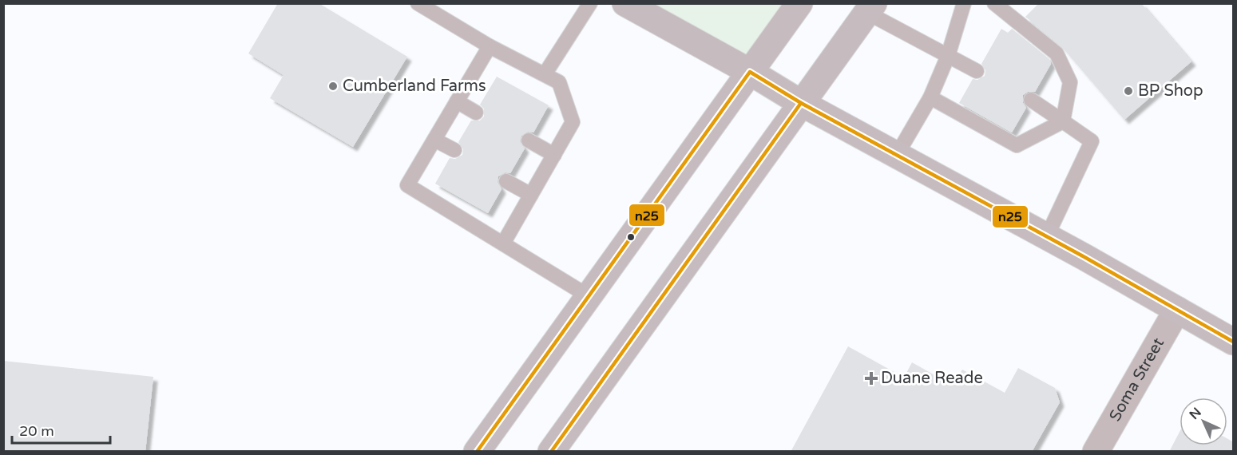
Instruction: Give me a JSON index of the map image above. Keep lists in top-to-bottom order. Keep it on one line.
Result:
{"streets":{"street":["Soma Street"]},"places":{"other":["Cumberland Farms","BP Shop"],"health":["Duane Reade"]},"lines":["transit line n25"],"scale_bar":"20 m","north":"top left"}
